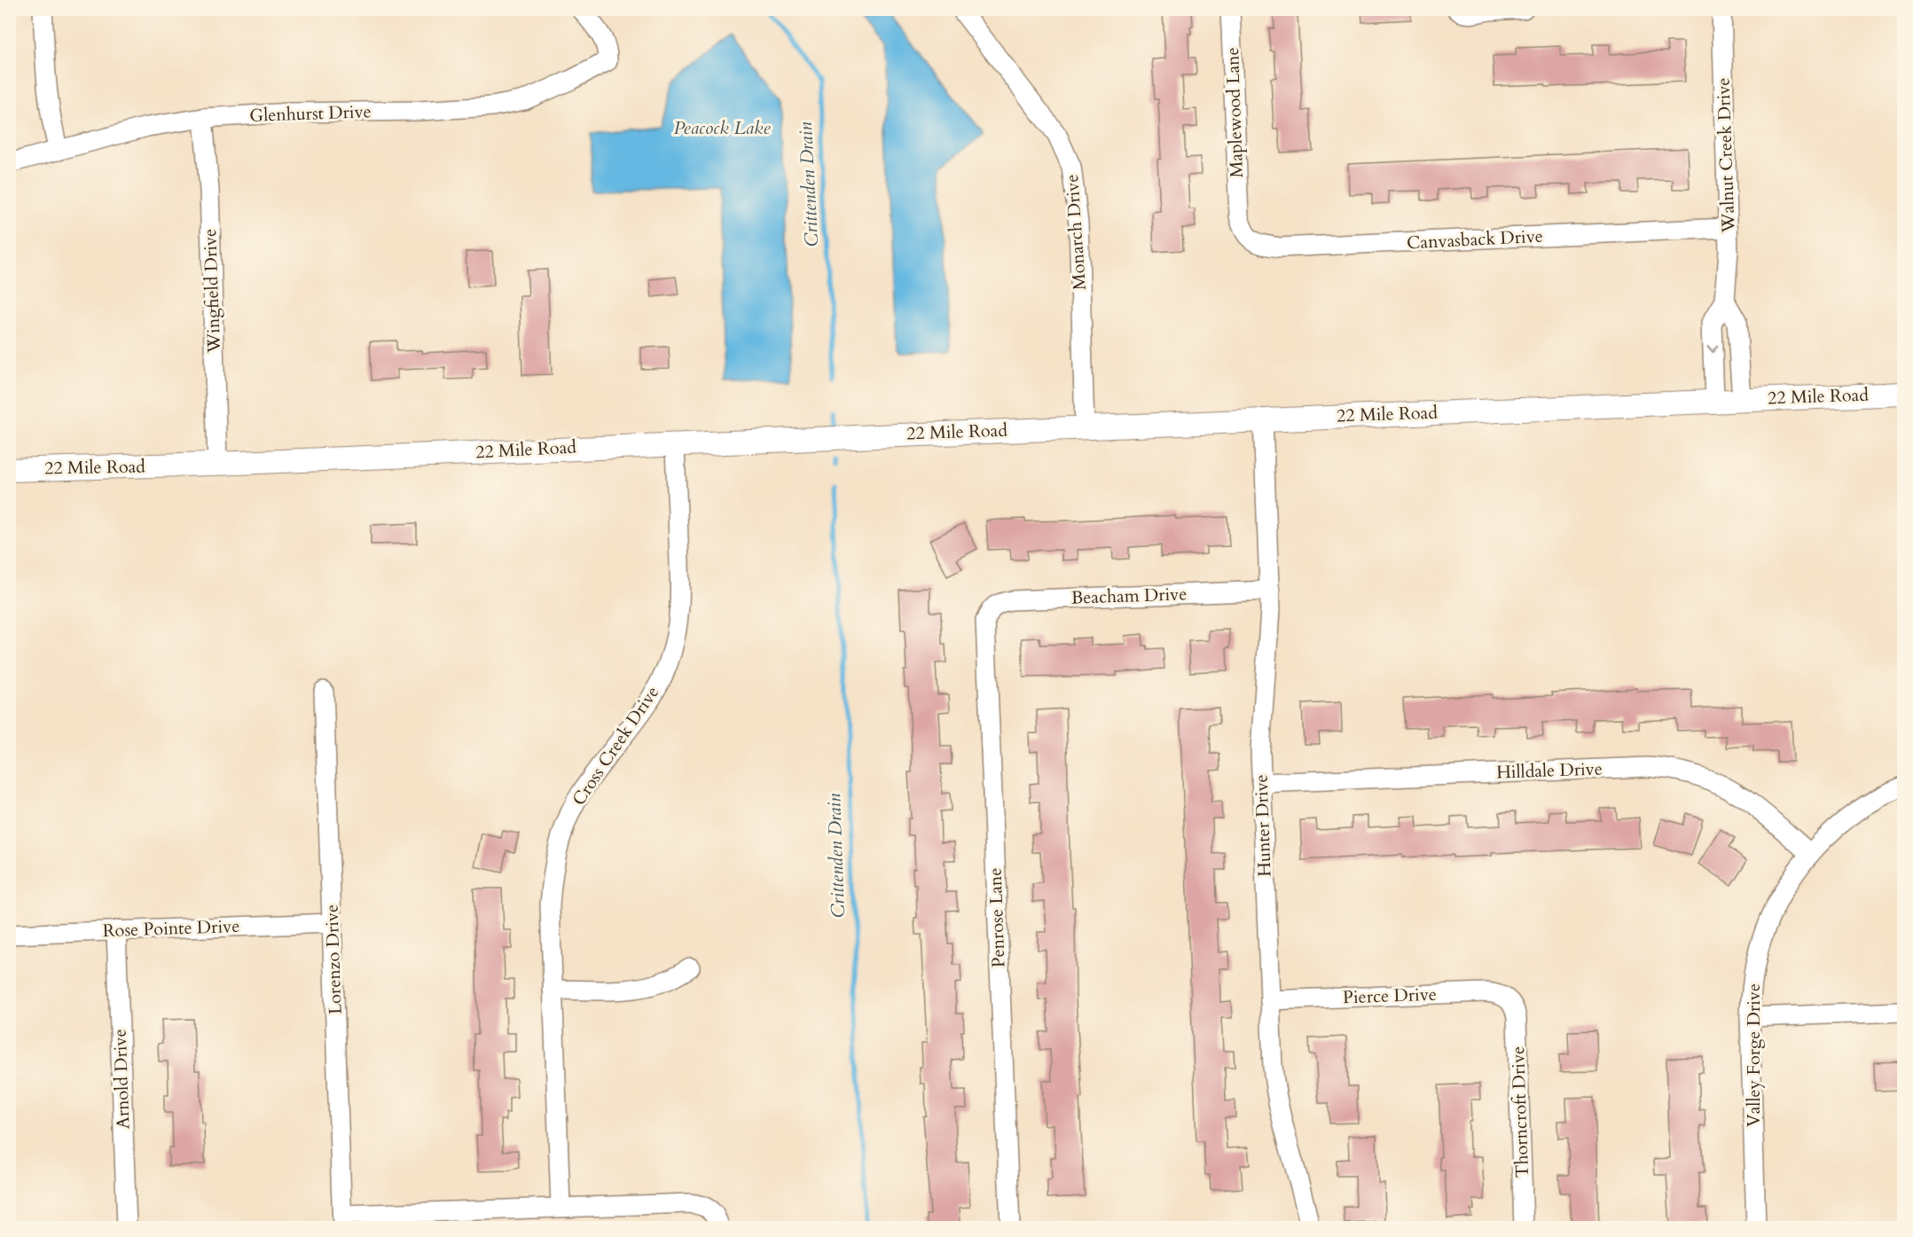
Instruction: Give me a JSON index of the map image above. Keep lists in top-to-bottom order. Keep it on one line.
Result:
{"streets":{"street":["Maplewood Lane","Glenhurst Drive","Walnut Creek Drive","Monarch Drive","Canvasback Drive","Wingfield Drive","22 Mile Road","Beacham Drive","Cross Creek Drive","Hilldale Drive","Hunter Drive","Penrose Lane","Rose Pointe Drive","Lorenzo Drive","Pierce Drive","Valley Forge Drive","Arnold Drive","Thorncroft Drive"]},"crossings":[["Maplewood Lane","Canvasback Drive"],["Glenhurst Drive","Wingfield Drive"],["Walnut Creek Drive","Canvasback Drive"],["Walnut Creek Drive","22 Mile Road"],["Monarch Drive","22 Mile Road"],["Wingfield Drive","22 Mile Road"],["22 Mile Road","Cross Creek Drive"],["22 Mile Road","Hunter Drive"],["Beacham Drive","Hunter Drive"],["Beacham Drive","Penrose Lane"],["Hilldale Drive","Hunter Drive"],["Hilldale Drive","Valley Forge Drive"],["Hunter Drive","Pierce Drive"],["Rose Pointe Drive","Lorenzo Drive"],["Rose Pointe Drive","Arnold Drive"],["Pierce Drive","Thorncroft Drive"]],"water":["Peacock Lake","Crittenden Drain"]}
